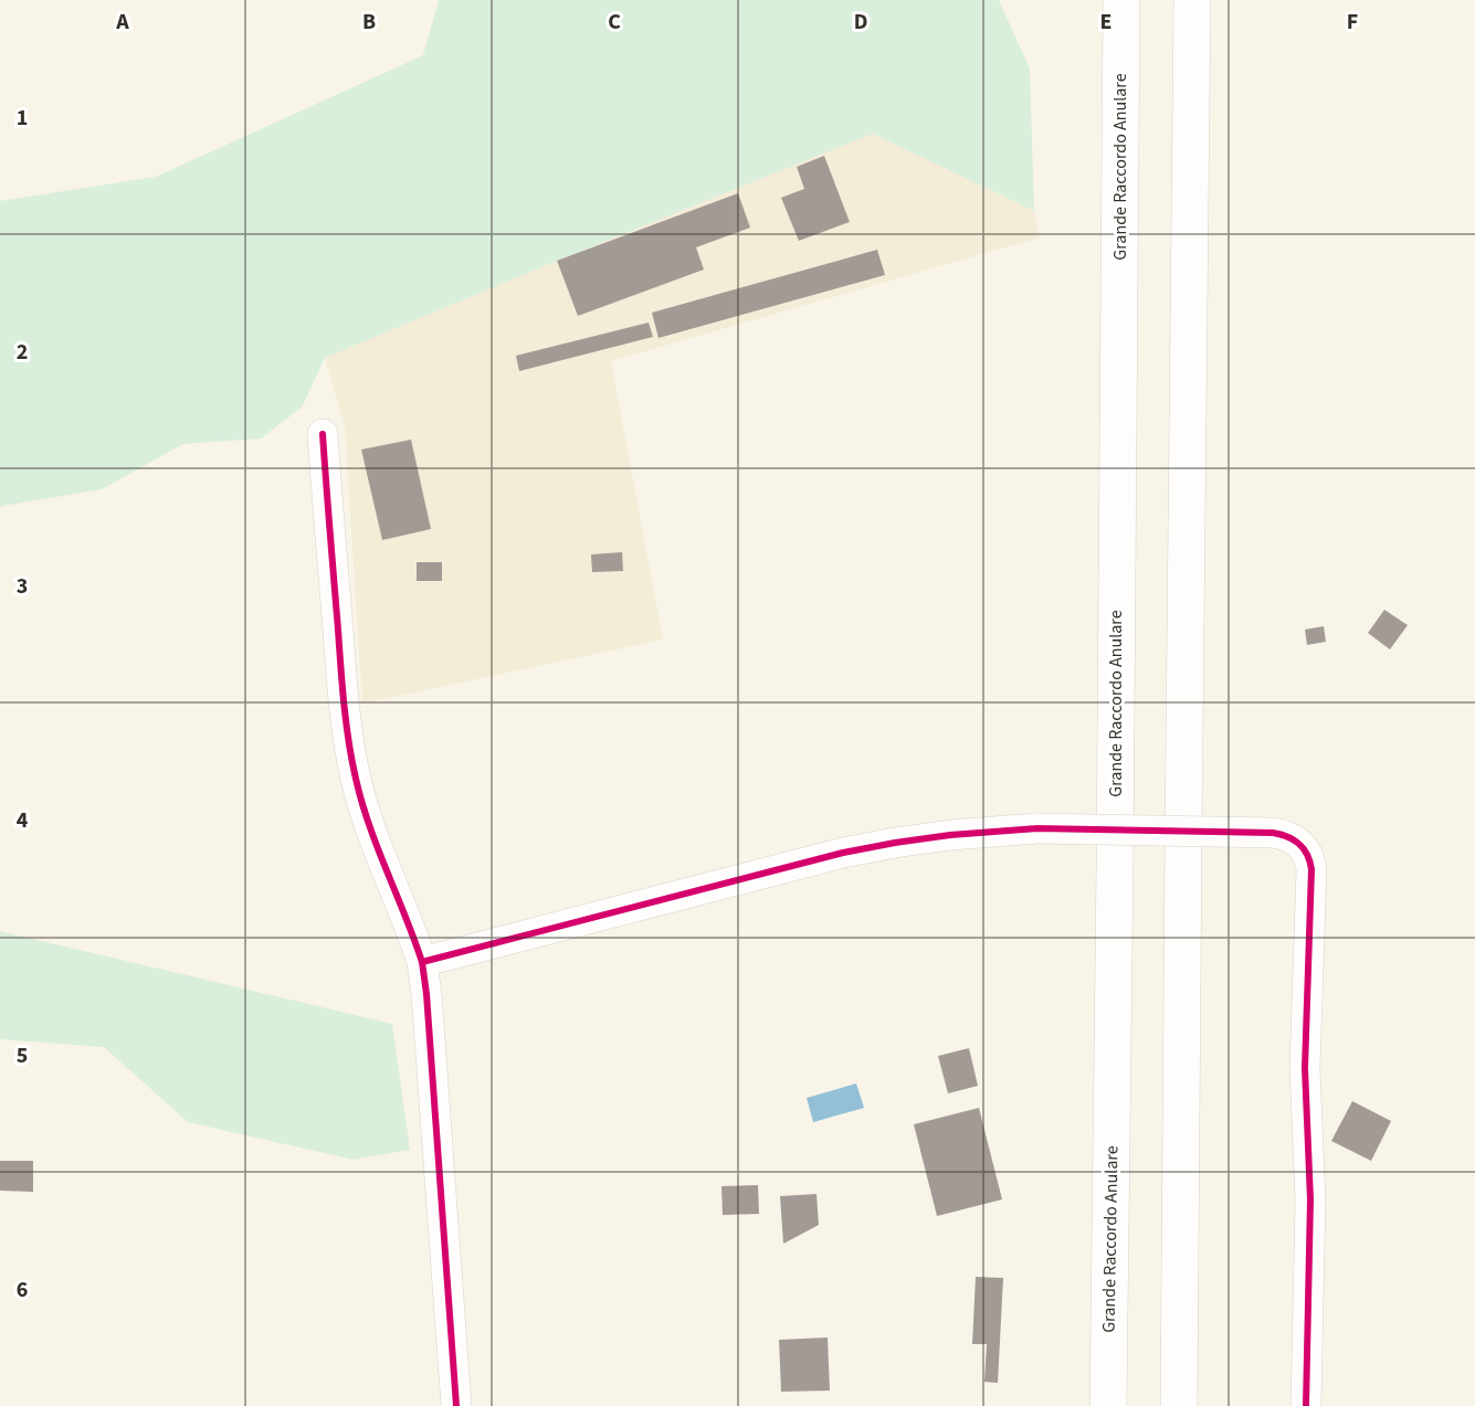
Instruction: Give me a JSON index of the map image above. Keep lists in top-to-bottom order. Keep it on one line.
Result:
{"streets":{"highway":["Grande Raccordo Anulare"]},"grid":{"columns":["A","B","C","D","E","F"],"rows":["1","2","3","4","5","6"]}}
